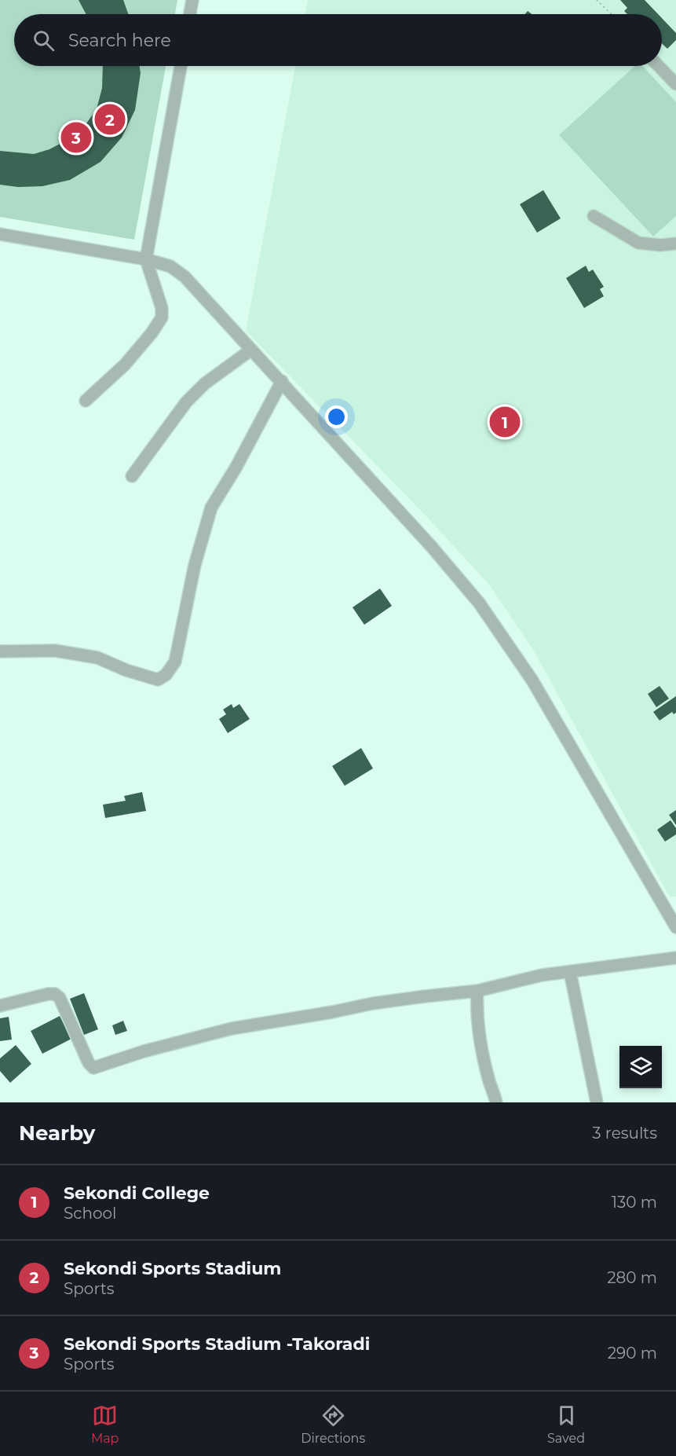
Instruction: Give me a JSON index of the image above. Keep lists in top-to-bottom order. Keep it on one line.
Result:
{"page":{"search":"Search here","pins":["2","3","1"],"heading":["Nearby","3 results"],"list":[{"mark":"1","name":"Sekondi College","note":"School","value":"130 m"},{"mark":"2","name":"Sekondi Sports Stadium","note":"Sports","value":"280 m"},{"mark":"3","name":"Sekondi Sports Stadium -Takoradi","note":"Sports","value":"290 m"}],"nav":["Map","Directions","Saved"]}}
